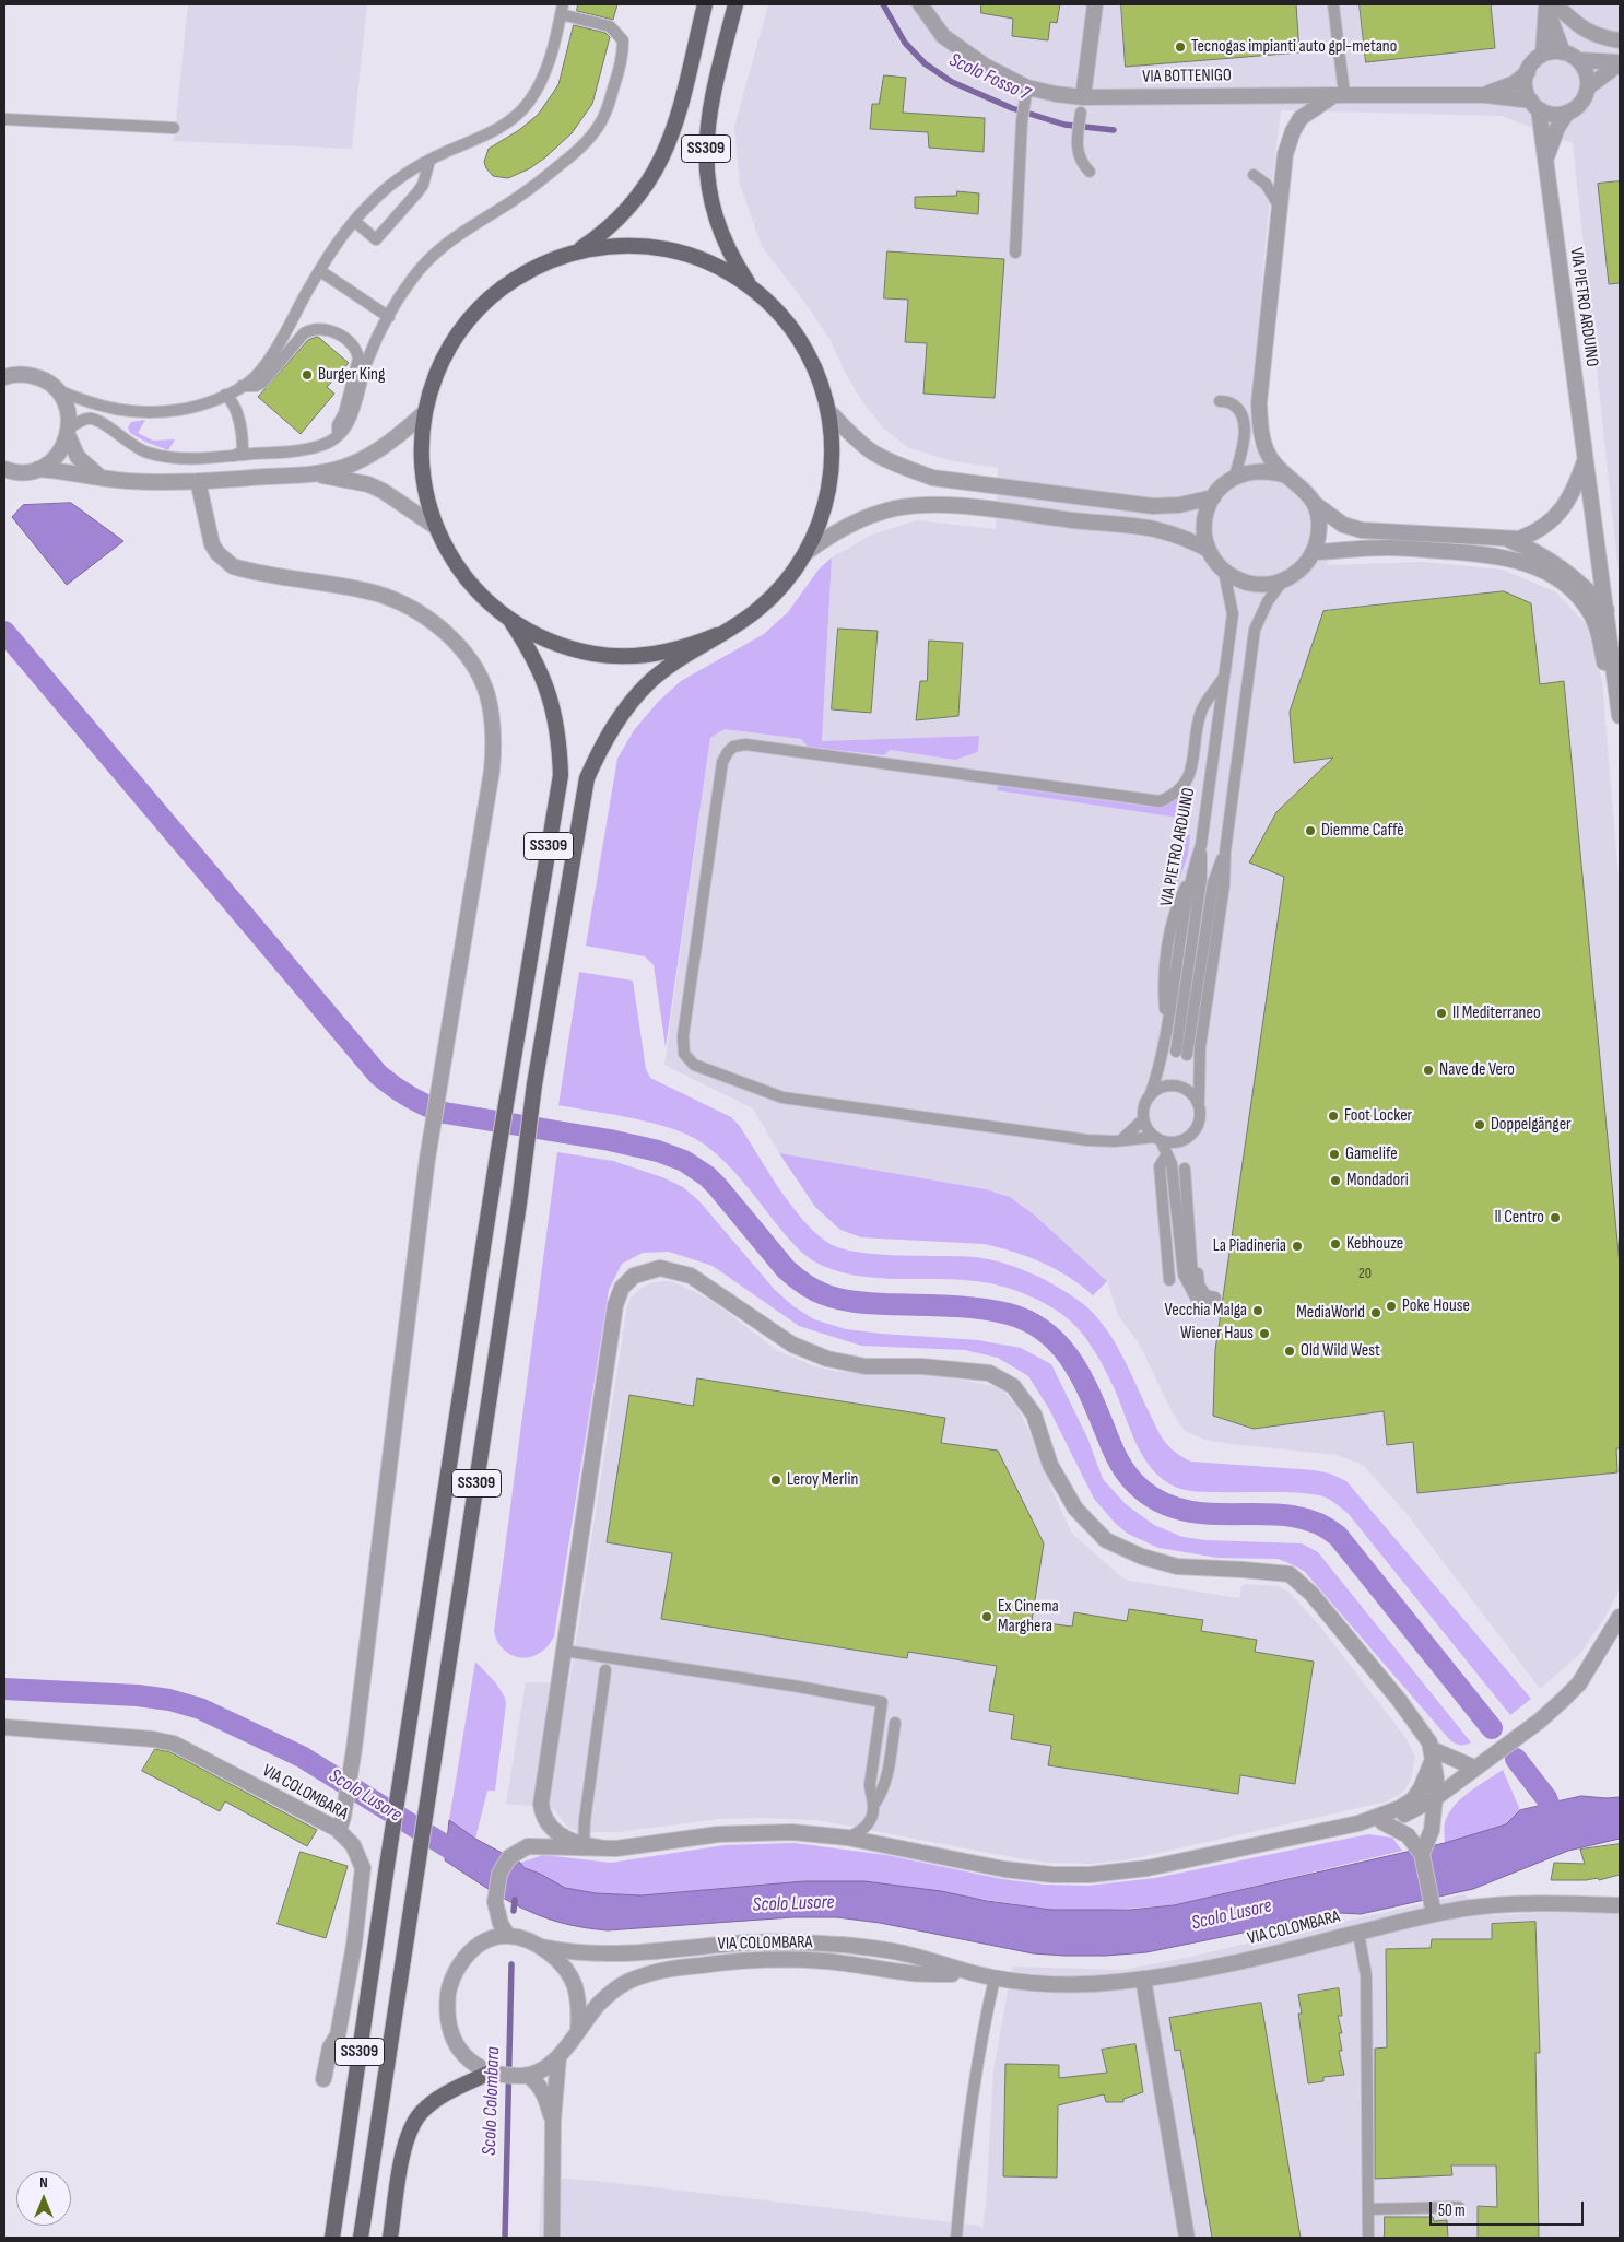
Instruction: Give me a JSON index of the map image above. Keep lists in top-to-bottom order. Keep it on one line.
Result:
{"streets":{"main road":["SS309"],"street":["VIA BOTTENIGO","VIA PIETRO ARDUINO","VIA COLOMBARA"]},"crossings":[["VIA BOTTENIGO","VIA PIETRO ARDUINO"]],"water":["Scolo Fosso 7","Scolo Lusore","Scolo Colombara"],"places":["Tecnogas impianti auto gpl-metano","Burger King","Diemme Caffè","Il Mediterraneo","Nave de Vero","Foot Locker","Doppelgänger","Gamelife","Mondadori","Il Centro","Kebhouze","La Piadineria","Poke House","Vecchia Malga","MediaWorld","Wiener Haus","Old Wild West","Leroy Merlin","Ex Cinema Marghera"],"house_numbers":["20"],"scale_bar":"50 m","north":"top"}
